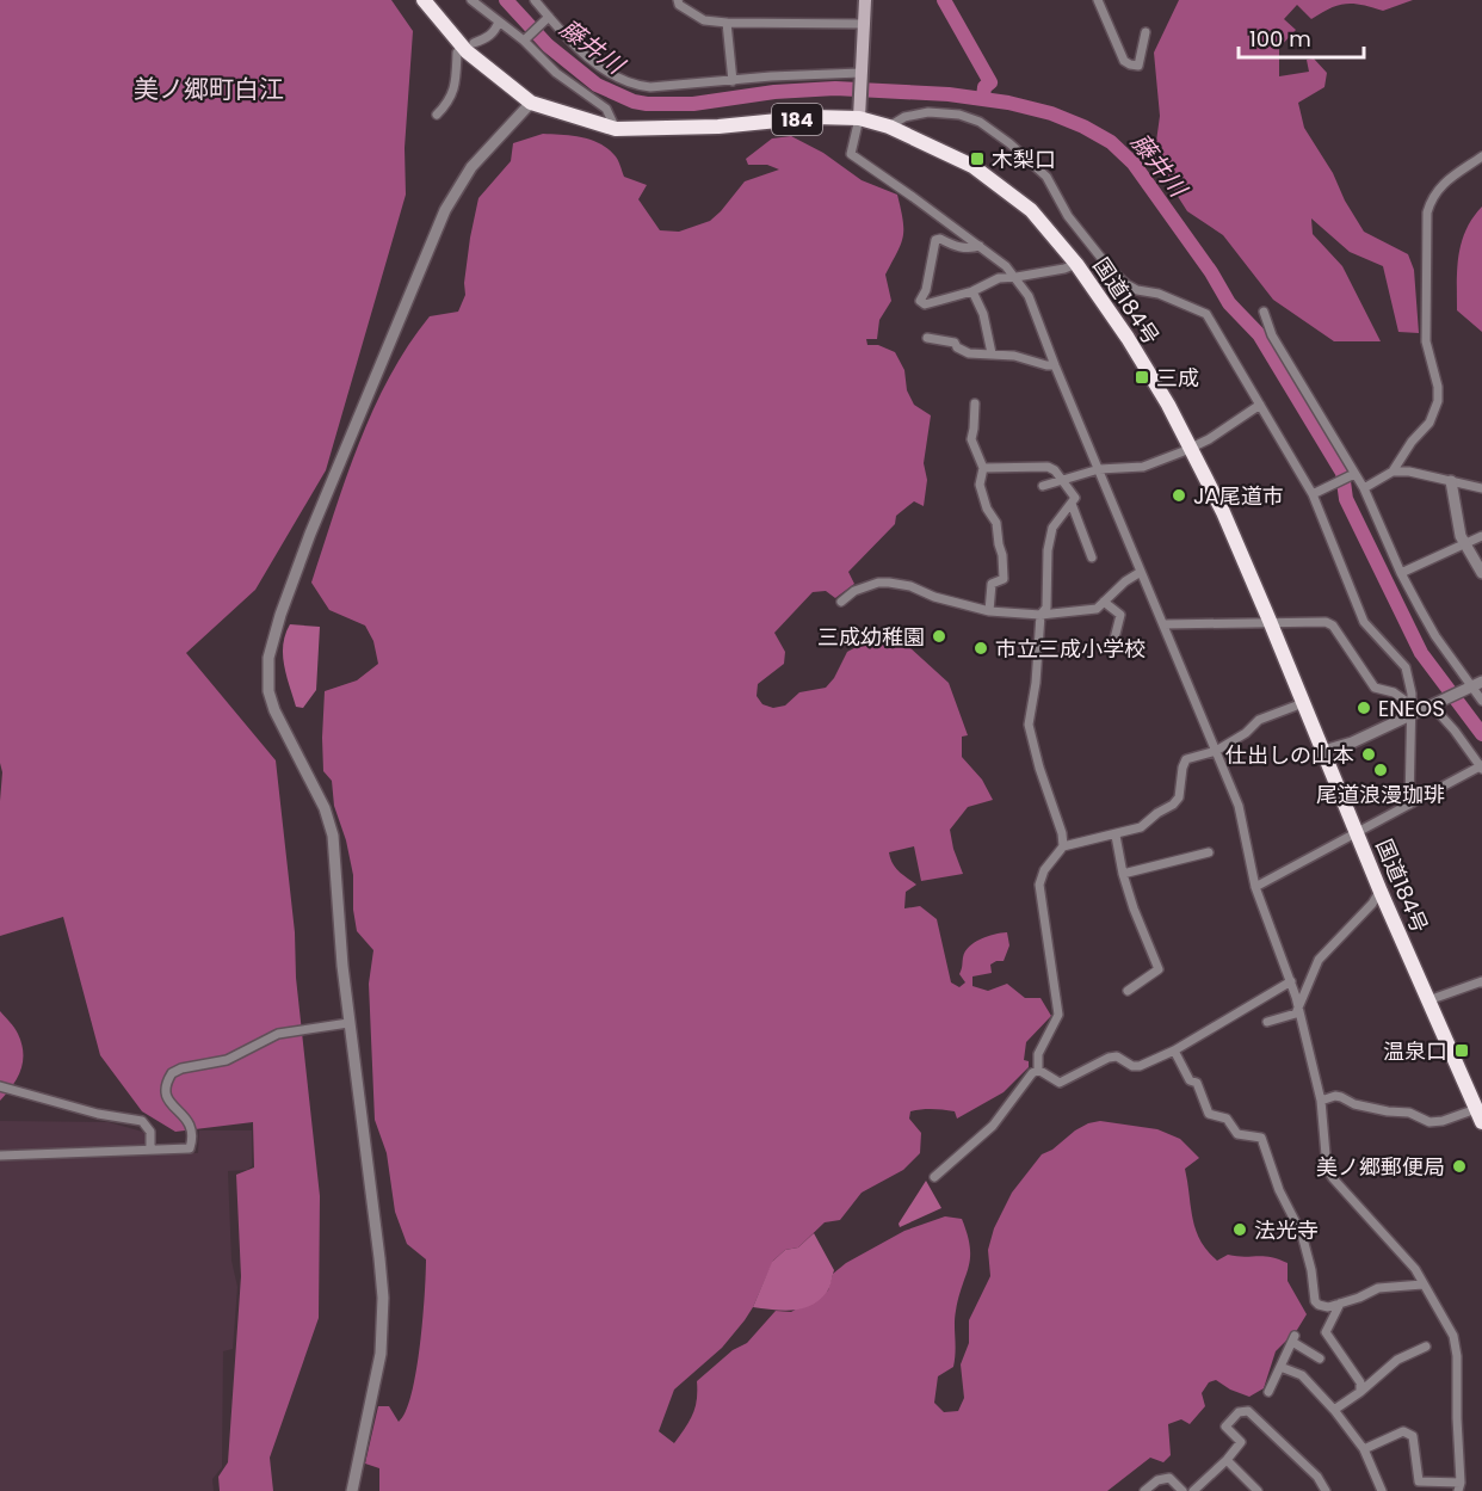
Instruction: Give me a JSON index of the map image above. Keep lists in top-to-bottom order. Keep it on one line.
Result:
{"streets":{"highway":["184","国道184号"]},"districts":["美ノ郷町白江"],"water":["藤井川"],"places":{"transit":["木梨口","三成","温泉口"],"other":["JA尾道市","三成幼稚園","市立三成小学校","ENEOS","仕出しの山本","尾道浪漫珈琲","美ノ郷郵便局","法光寺"]},"scale_bar":"100 m"}
